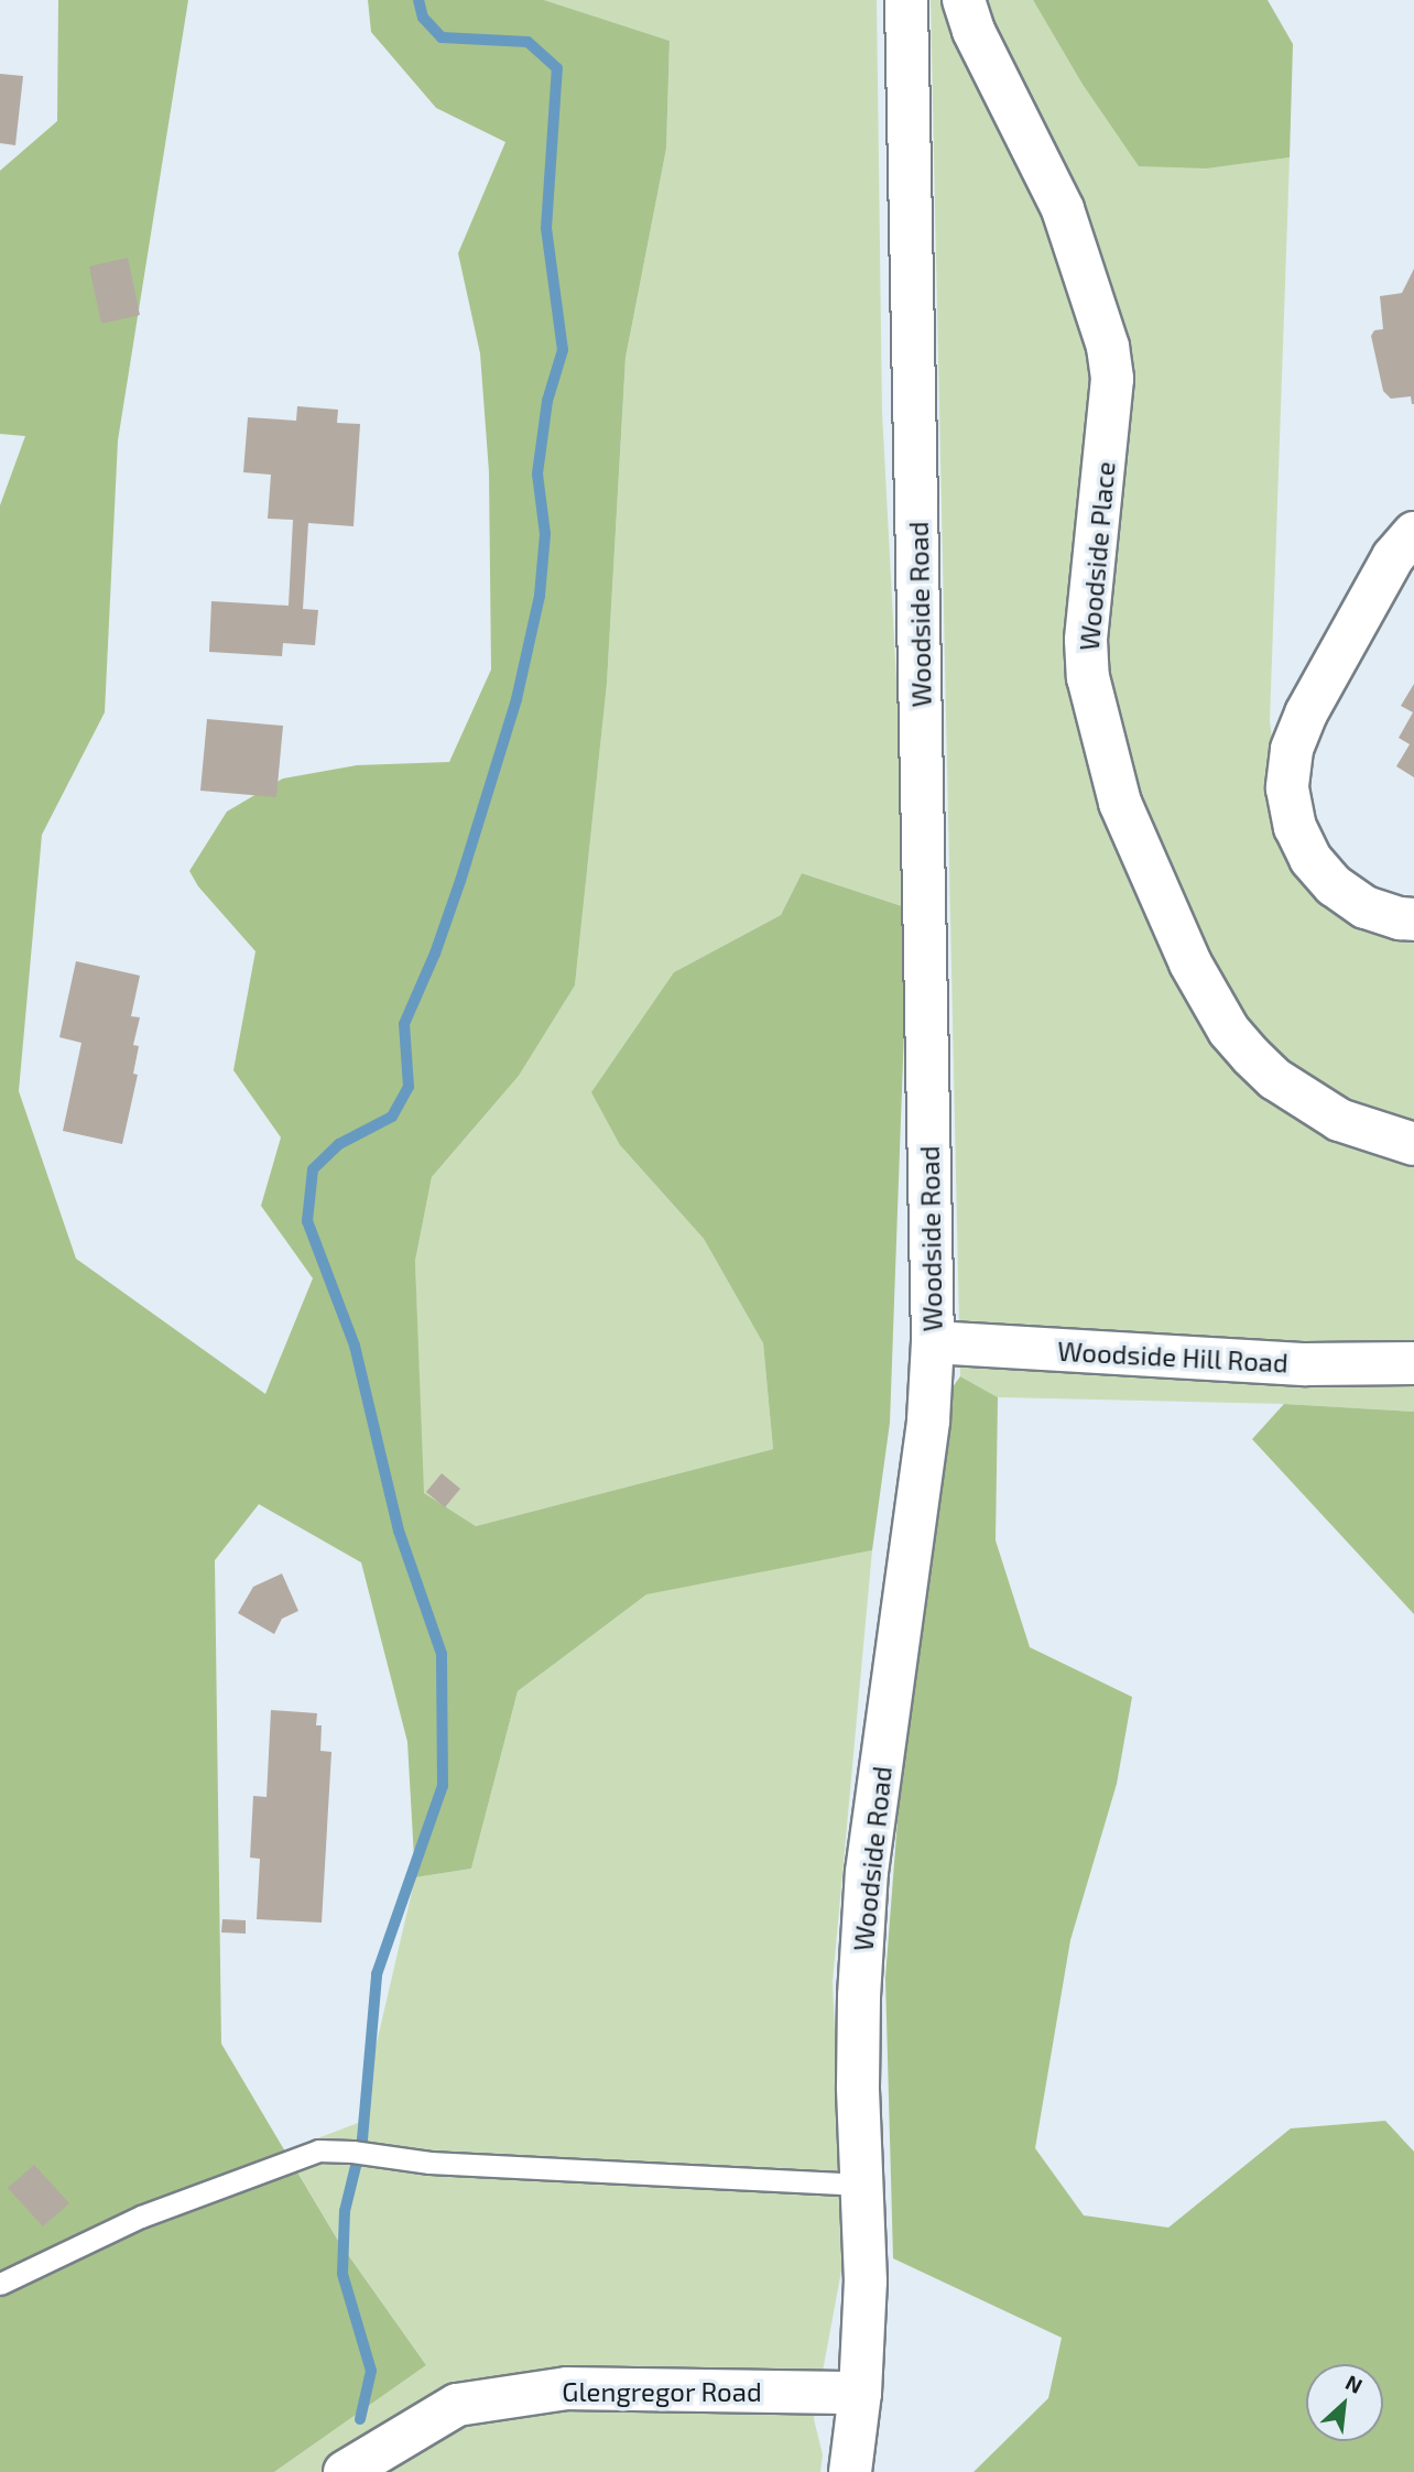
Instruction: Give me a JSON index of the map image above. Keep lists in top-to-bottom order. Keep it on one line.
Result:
{"streets":{"street":["Woodside Place","Woodside Road","Woodside Hill Road","Glengregor Road"]},"crossings":[["Woodside Road","Woodside Hill Road"],["Woodside Road","Glengregor Road"]],"north":"top right"}
